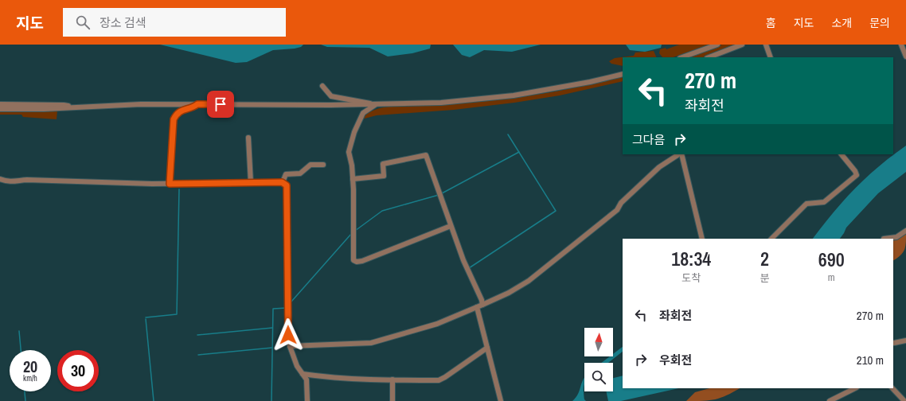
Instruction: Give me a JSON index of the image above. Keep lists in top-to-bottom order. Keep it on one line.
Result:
{"north":"top","page":{"header":"지도","search":"장소 검색","nav":["홈","지도","소개","문의"],"turn":["270 m","좌회전"],"then":"그다음","eta":["18:34","도착","2","분","690","m"],"list":[{"name":"좌회전","value":"270 m"},{"name":"우회전","value":"210 m"}],"speed":"20 km/h","limit":"30"}}
